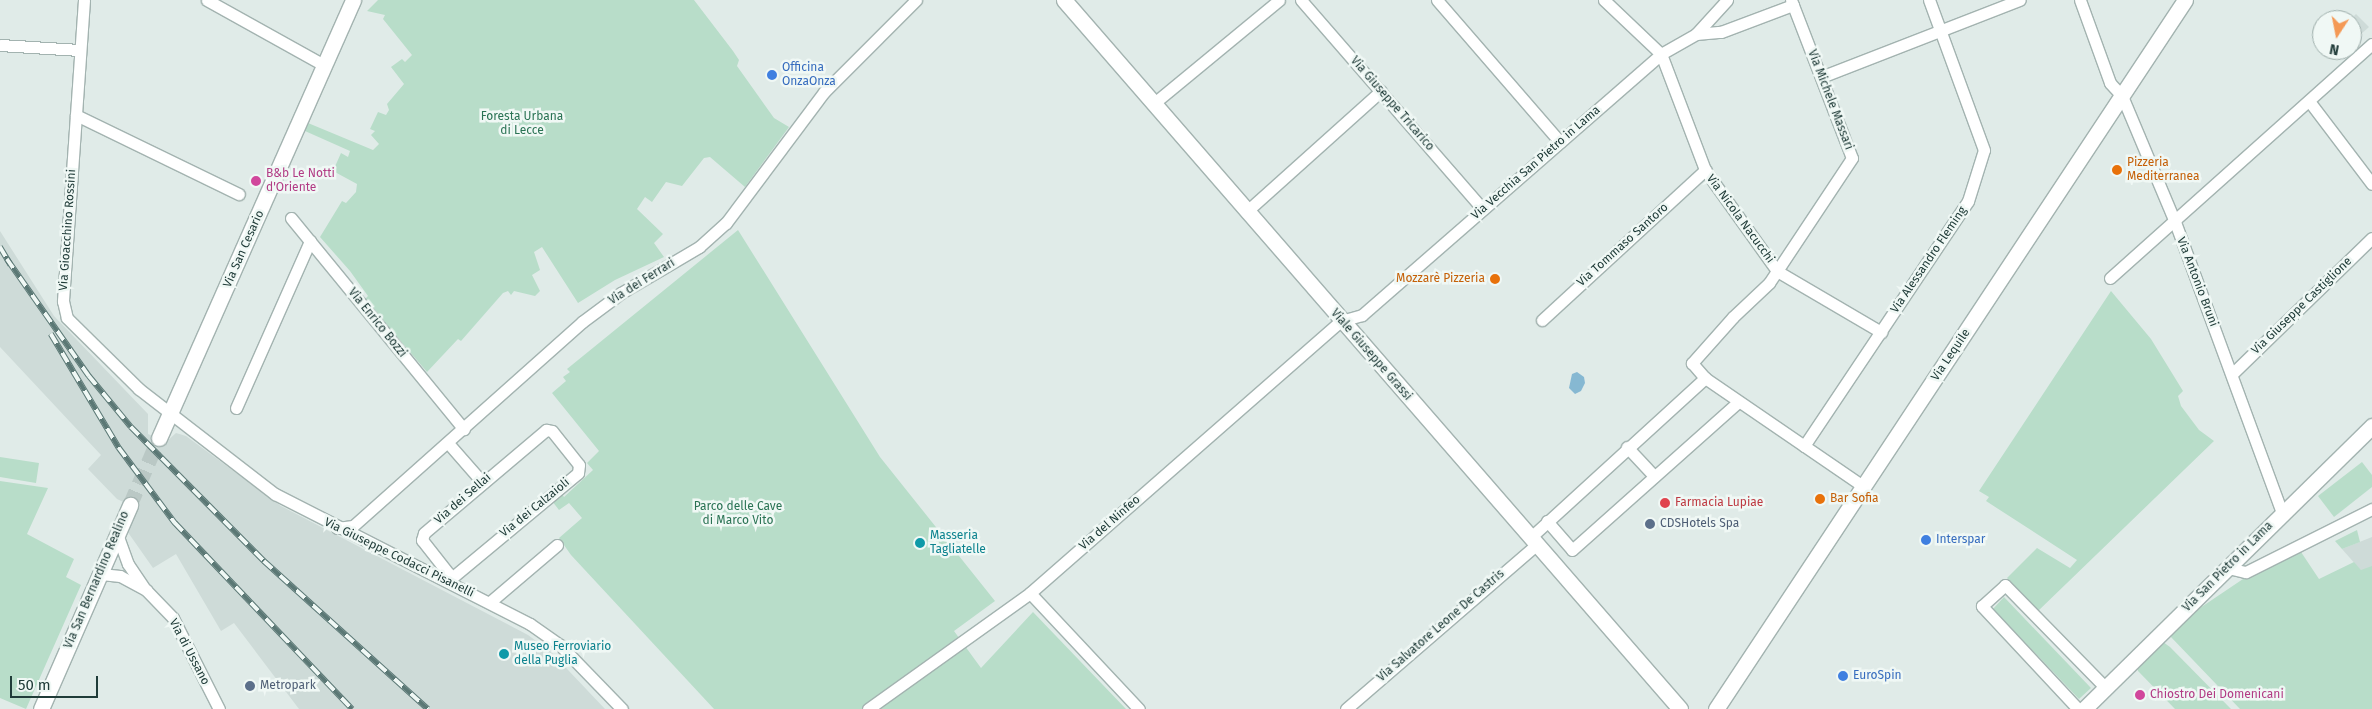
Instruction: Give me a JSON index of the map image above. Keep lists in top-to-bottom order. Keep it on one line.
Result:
{"streets":{"main road":["Via San Cesario","Viale Giuseppe Grassi","Via Lequile","Via San Pietro in Lama","Via San Bernardino Realino"],"street":["Via Michele Massari","Via Giuseppe Tricarico","Via Vecchia San Pietro in Lama","Via Nicola Nacucchi","Via Gioacchino Rossini","Via Tommaso Santoro","Via Alessandro Fleming","Via dei Ferrari","Via Antonio Bruni","Via Giuseppe Castiglione","Via Enrico Bozzi","Via dei Sellai","Via dei Calzaioli","Via del Ninfeo","Via Giuseppe Codacci Pisanelli","Via Salvatore Leone De Castris","Via di Ussano"]},"crossings":[["Via Michele Massari","Via Nicola Nacucchi"],["Via Giuseppe Tricarico","Via Vecchia San Pietro in Lama"],["Via Vecchia San Pietro in Lama","Via Nicola Nacucchi"],["Via Vecchia San Pietro in Lama","Viale Giuseppe Grassi"],["Via Vecchia San Pietro in Lama","Via del Ninfeo"],["Via Nicola Nacucchi","Via Tommaso Santoro"],["Via Nicola Nacucchi","Via Alessandro Fleming"],["Via Gioacchino Rossini","Via San Cesario"],["Via Gioacchino Rossini","Via Giuseppe Codacci Pisanelli"],["Via San Cesario","Via Giuseppe Codacci Pisanelli"],["Via dei Ferrari","Via Enrico Bozzi"],["Via dei Ferrari","Via Giuseppe Codacci Pisanelli"],["Via Antonio Bruni","Via Giuseppe Castiglione"],["Via Antonio Bruni","Via San Pietro in Lama"],["Viale Giuseppe Grassi","Via del Ninfeo"],["Viale Giuseppe Grassi","Via Salvatore Leone De Castris"],["Via dei Sellai","Via dei Calzaioli"],["Via dei Sellai","Via Giuseppe Codacci Pisanelli"],["Via dei Calzaioli","Via Giuseppe Codacci Pisanelli"],["Via San Bernardino Realino","Via di Ussano"]],"parks":["Foresta Urbana di Lecce","Parco delle Cave di Marco Vito"],"places":["Officina OnzaOnza","Pizzeria Mediterranea","B&b Le Notti d'Oriente","Mozzarè Pizzeria","Bar Sofia","Farmacia Lupiae","CDSHotels Spa","Interspar","Masseria Tagliatelle","Museo Ferroviario della Puglia","EuroSpin","Metropark","Chiostro Dei Domenicani"],"scale_bar":"50 m","north":"bottom"}
